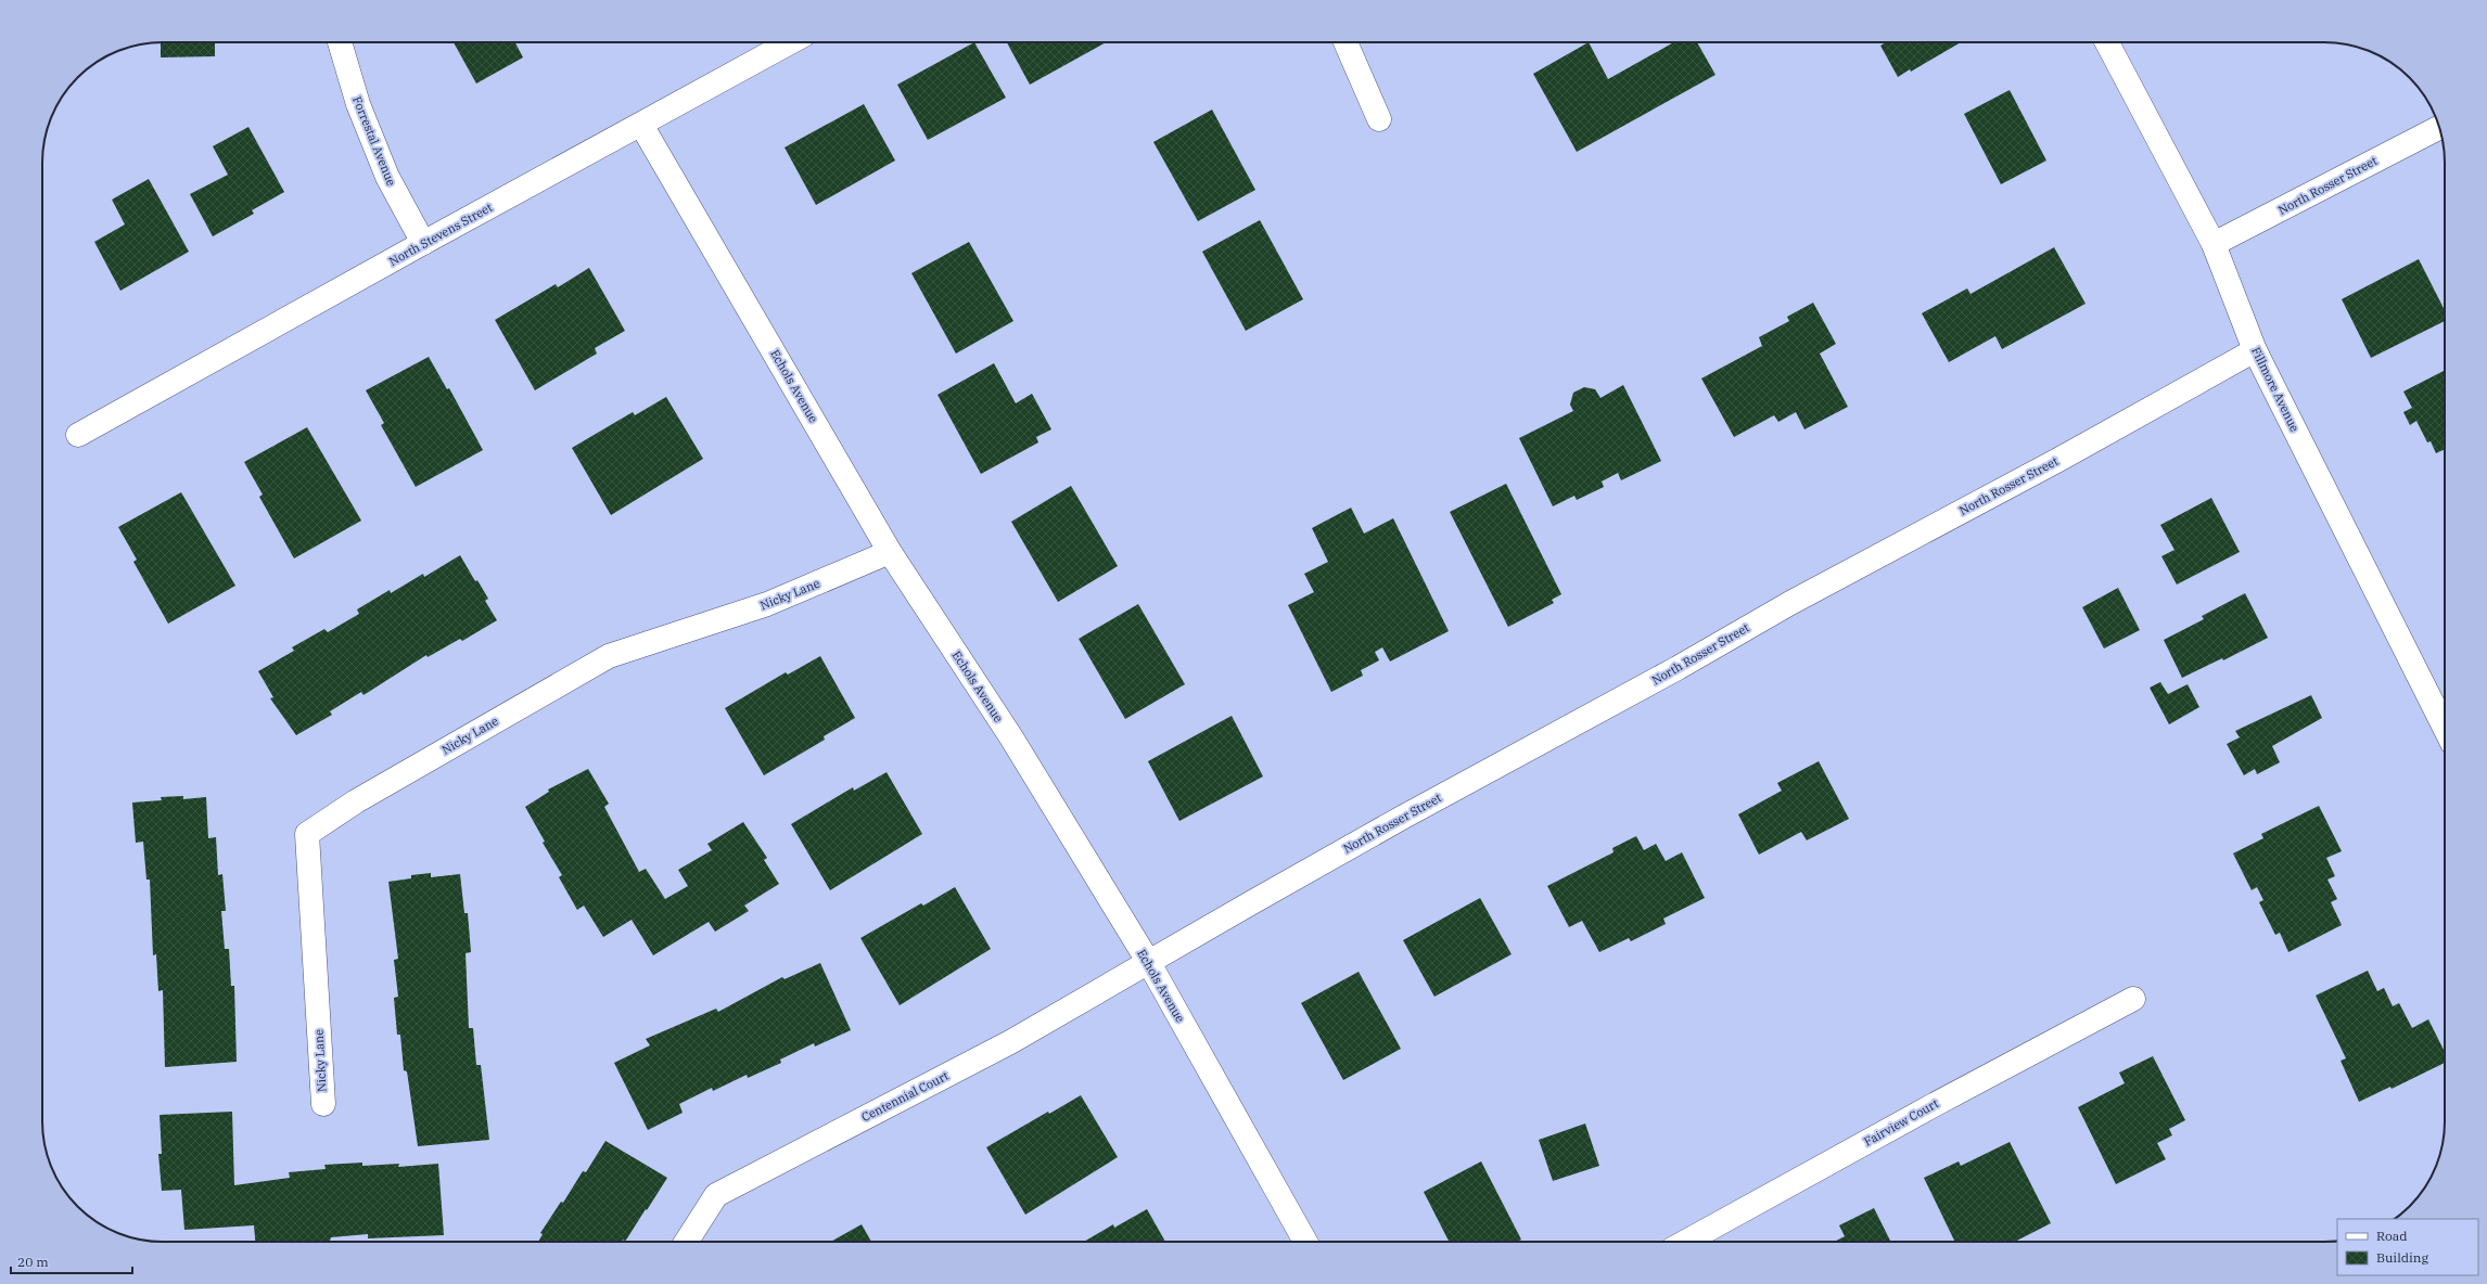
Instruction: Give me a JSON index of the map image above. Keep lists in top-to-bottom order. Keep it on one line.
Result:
{"streets":{"street":["Forrestal Avenue","North Rosser Street","North Stevens Street","Echols Avenue","Fillmore Avenue","Nicky Lane","Centennial Court","Fairview Court"]},"crossings":[["Forrestal Avenue","North Stevens Street"],["North Rosser Street","Echols Avenue"],["North Rosser Street","Fillmore Avenue"],["North Rosser Street","Centennial Court"],["North Stevens Street","Echols Avenue"],["Echols Avenue","Nicky Lane"],["Echols Avenue","Centennial Court"]],"legend":["Road","Building"],"scale_bar":"20 m"}
